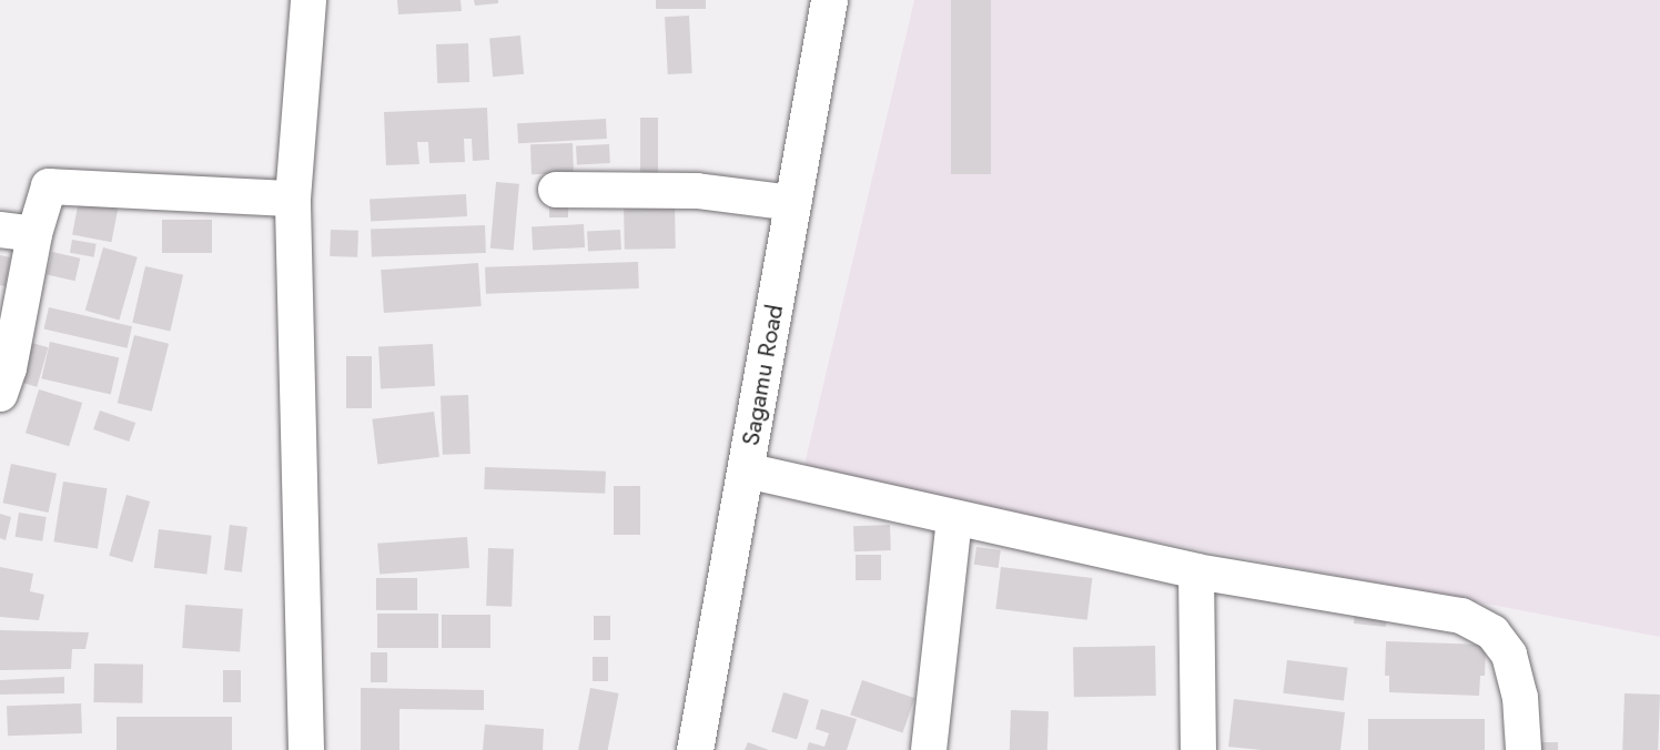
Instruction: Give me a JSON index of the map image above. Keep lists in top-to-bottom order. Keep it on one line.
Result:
{"streets":{"highway":["Sagamu Road"]}}
